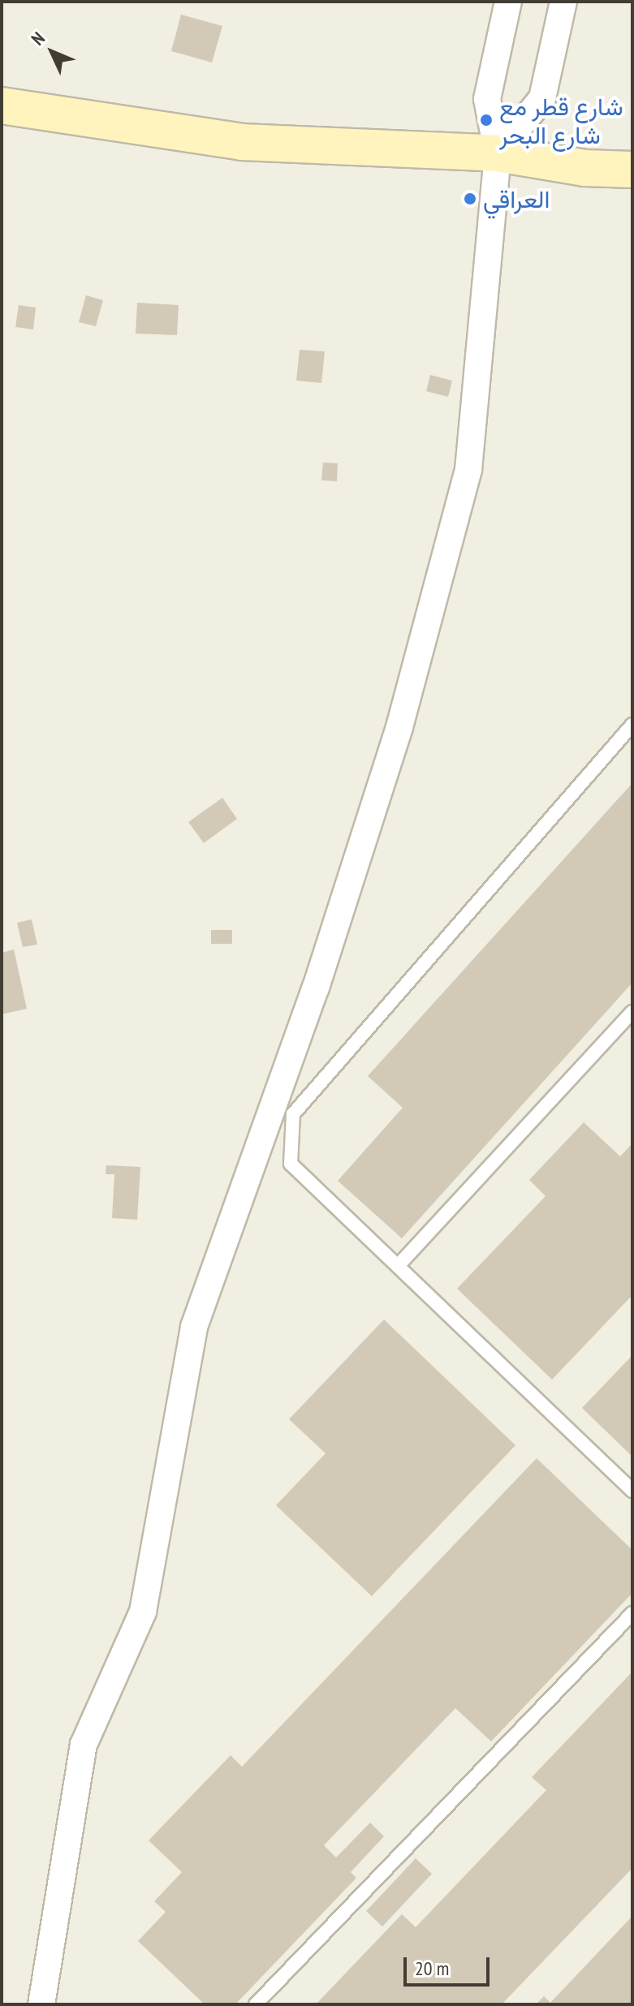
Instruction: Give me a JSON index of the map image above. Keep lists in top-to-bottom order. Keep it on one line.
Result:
{"places":["شارع قطر مع شارع البحر","العراقي"],"scale_bar":"20 m","north":"top left"}
